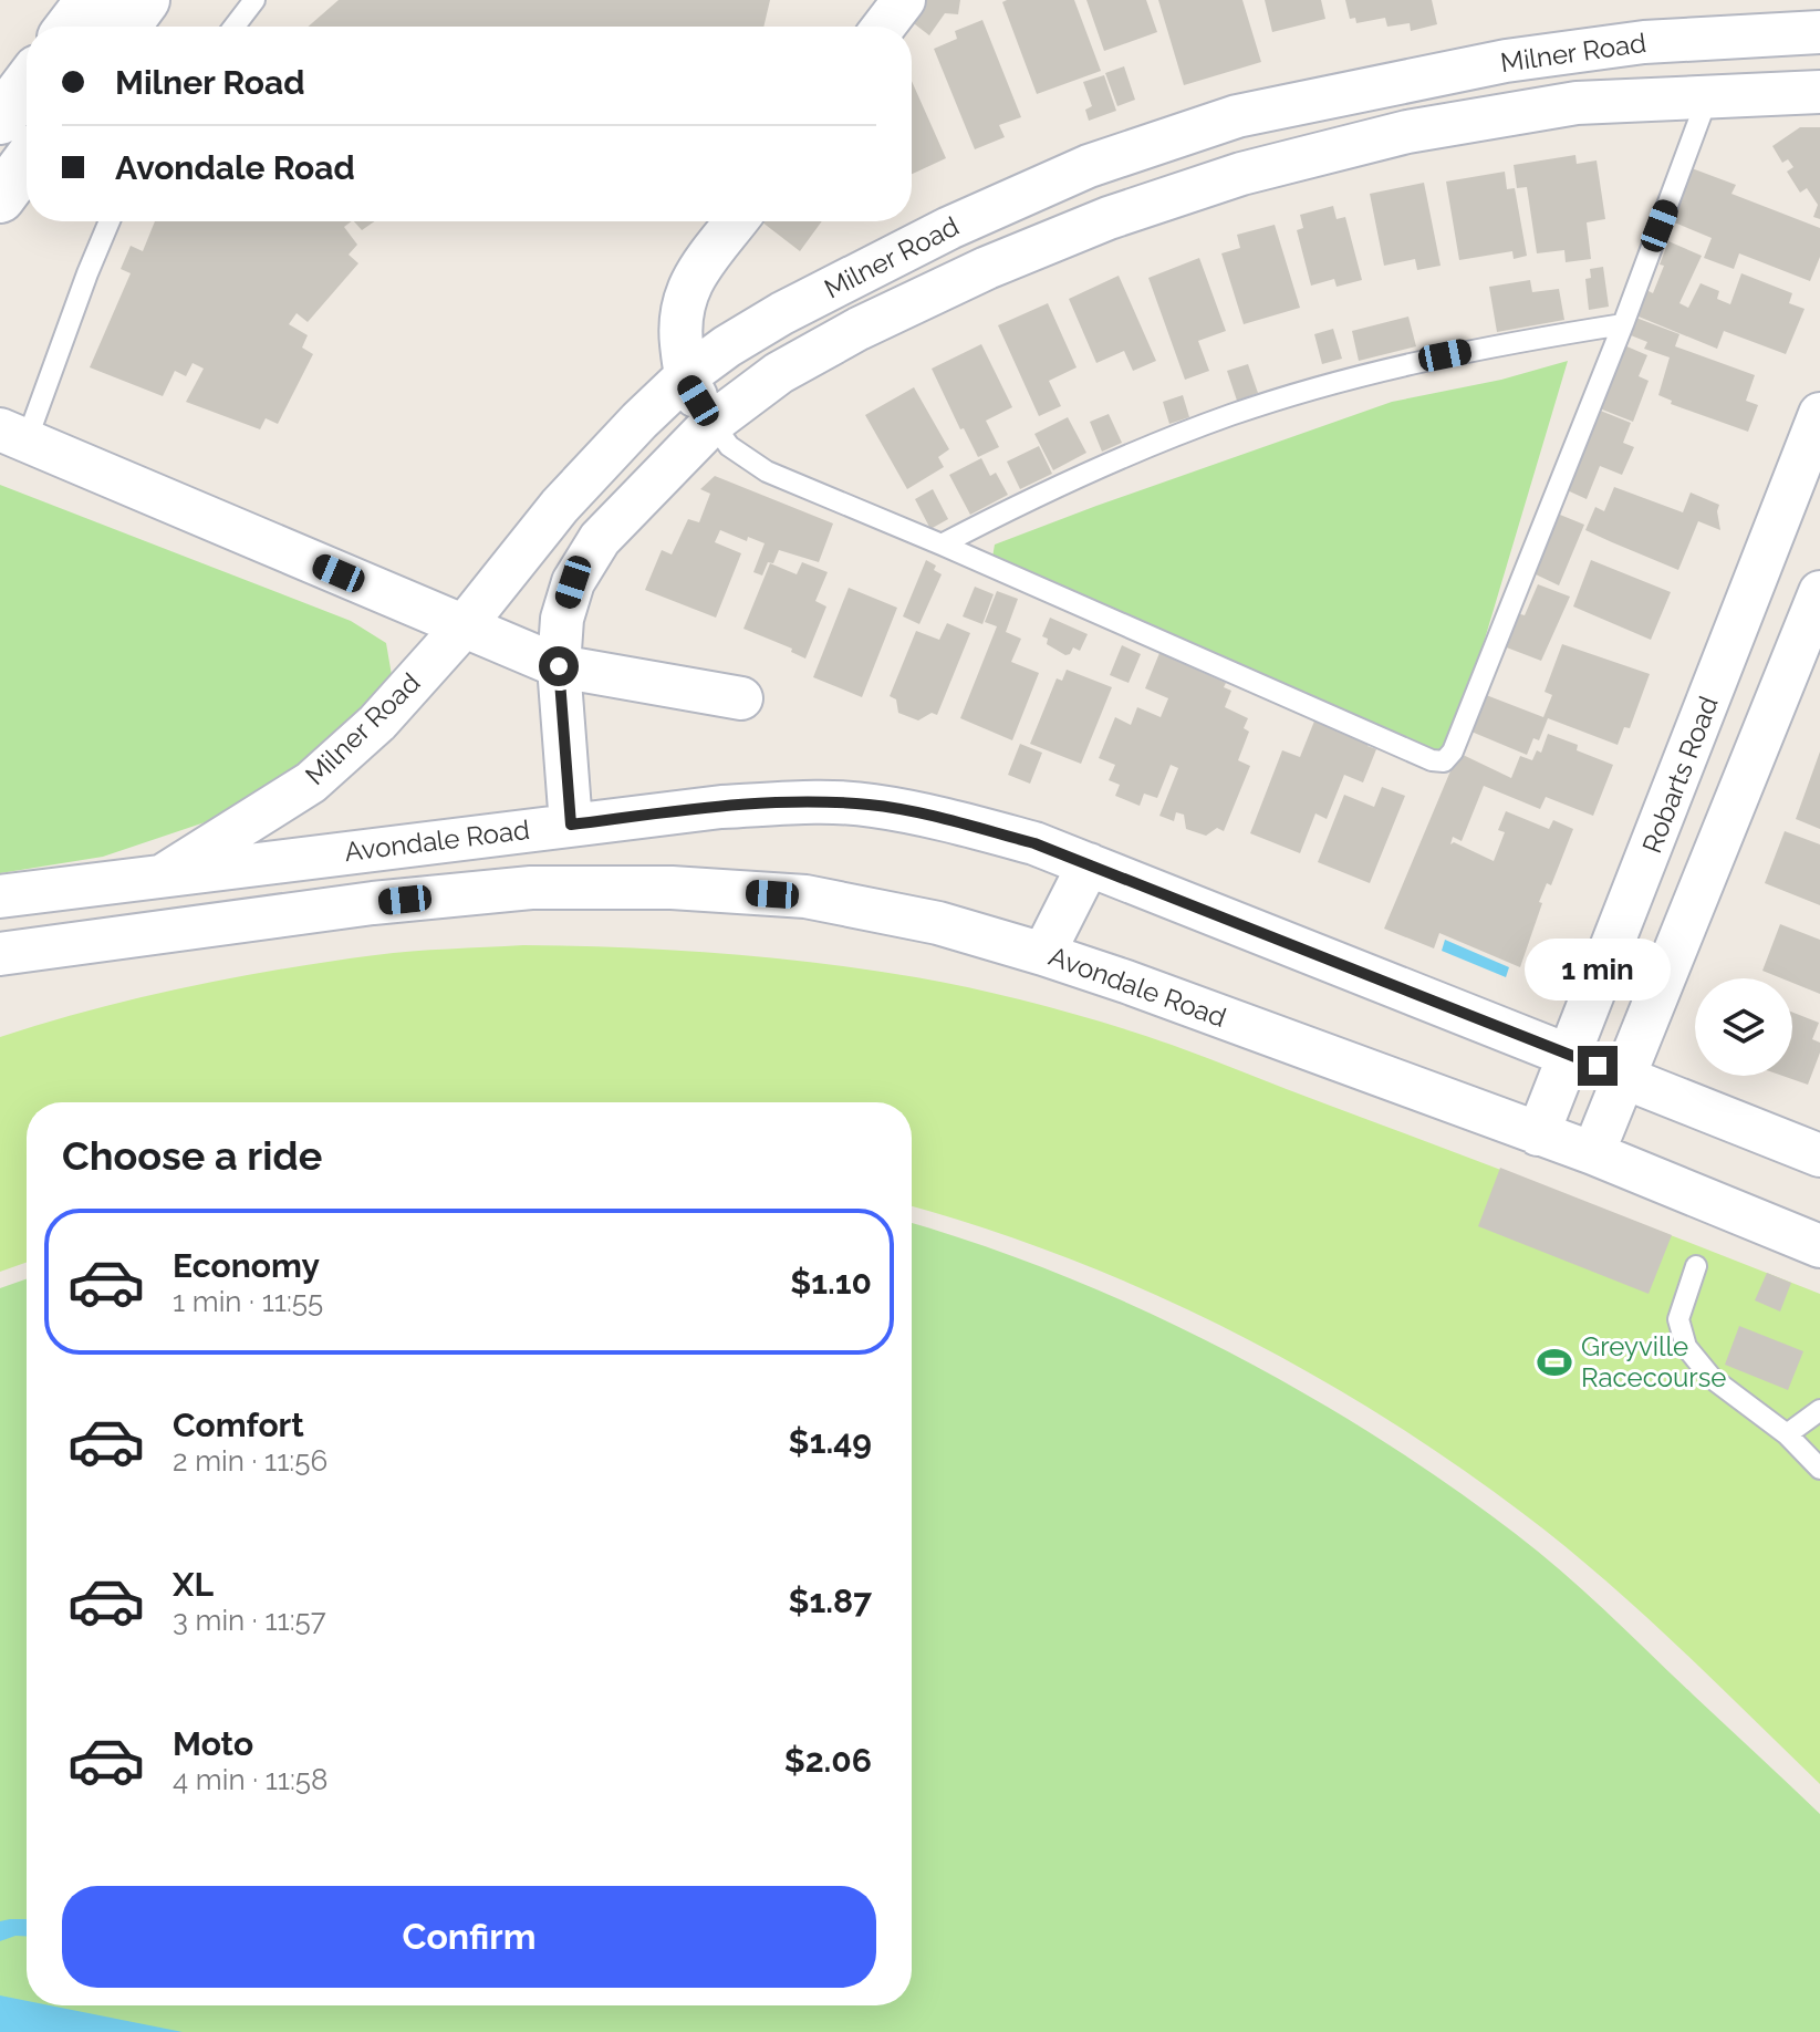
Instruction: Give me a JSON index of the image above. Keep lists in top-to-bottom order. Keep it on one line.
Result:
{"streets":{"street":["Milner Road","Robarts Road","Avondale Road"]},"crossings":[["Milner Road","Avondale Road"],["Robarts Road","Avondale Road"]],"places":{"sports":["Greyville Racecourse"]},"page":{"banner":["Milner Road","Avondale Road"],"bubble":"1 min","heading":"Choose a ride","list":[{"name":"Economy","note":"1 min · 11:55","value":"$1.10"},{"name":"Comfort","note":"2 min · 11:56","value":"$1.49"},{"name":"XL","note":"3 min · 11:57","value":"$1.87"},{"name":"Moto","note":"4 min · 11:58","value":"$2.06"}],"buttons":"Confirm"}}
